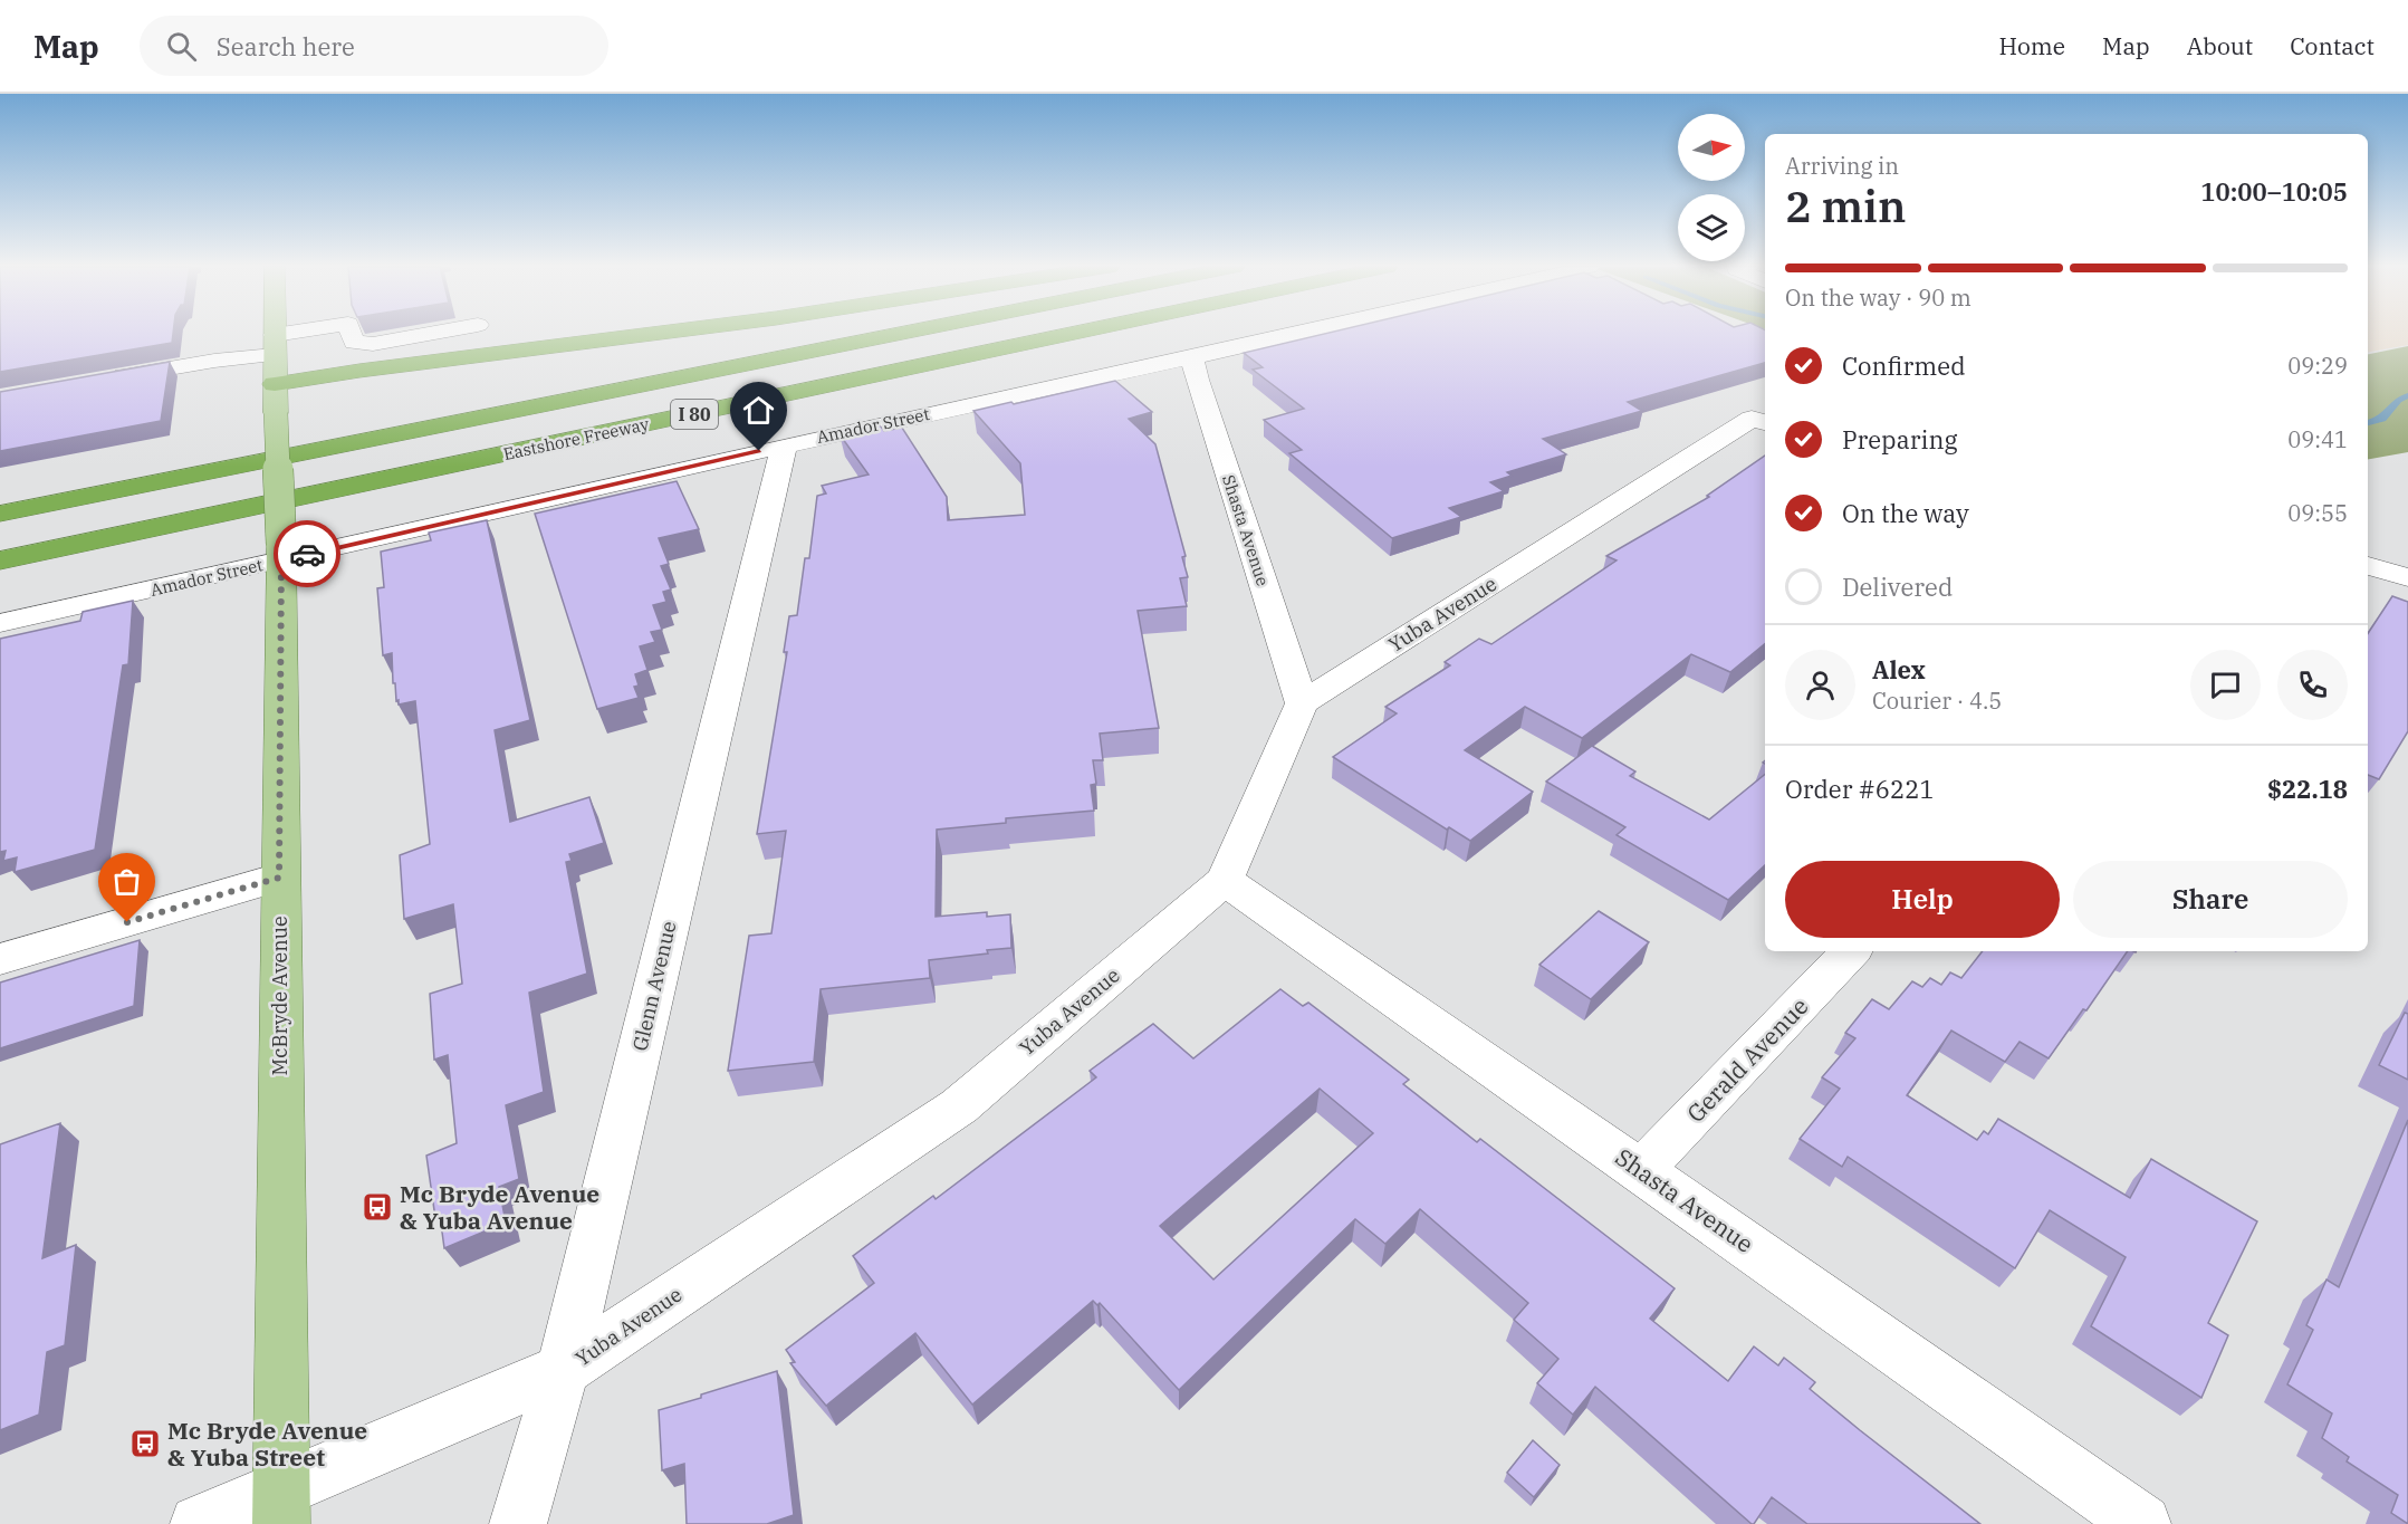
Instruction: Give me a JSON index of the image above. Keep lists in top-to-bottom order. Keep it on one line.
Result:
{"streets":{"highway":["I 80","Eastshore Freeway"],"main road":["McBryde Avenue"],"street":["Amador Street","Shasta Avenue","Yuba Avenue","Glenn Avenue","Gerald Avenue"]},"crossings":[["Amador Street","Shasta Avenue"],["Amador Street","Glenn Avenue"],["Amador Street","McBryde Avenue"],["Shasta Avenue","Yuba Avenue"],["Shasta Avenue","Gerald Avenue"],["Yuba Avenue","Glenn Avenue"],["Yuba Avenue","McBryde Avenue"]],"places":{"bus stop":["Mc Bryde Avenue & Yuba Avenue","Mc Bryde Avenue & Yuba Street"]},"north":"right","page":{"header":"Map","search":"Search here","nav":["Home","Map","About","Contact"],"heading":["2 min","Arriving in","10:00–10:05"],"panel":["Alex","Courier · 4.5","Order #6221","$22.18"],"bar":"On the way · 90 m","list":[["Confirmed","09:29"],["Preparing","09:41"],["On the way","09:55"],"Delivered"],"buttons":["Help","Share"]}}
